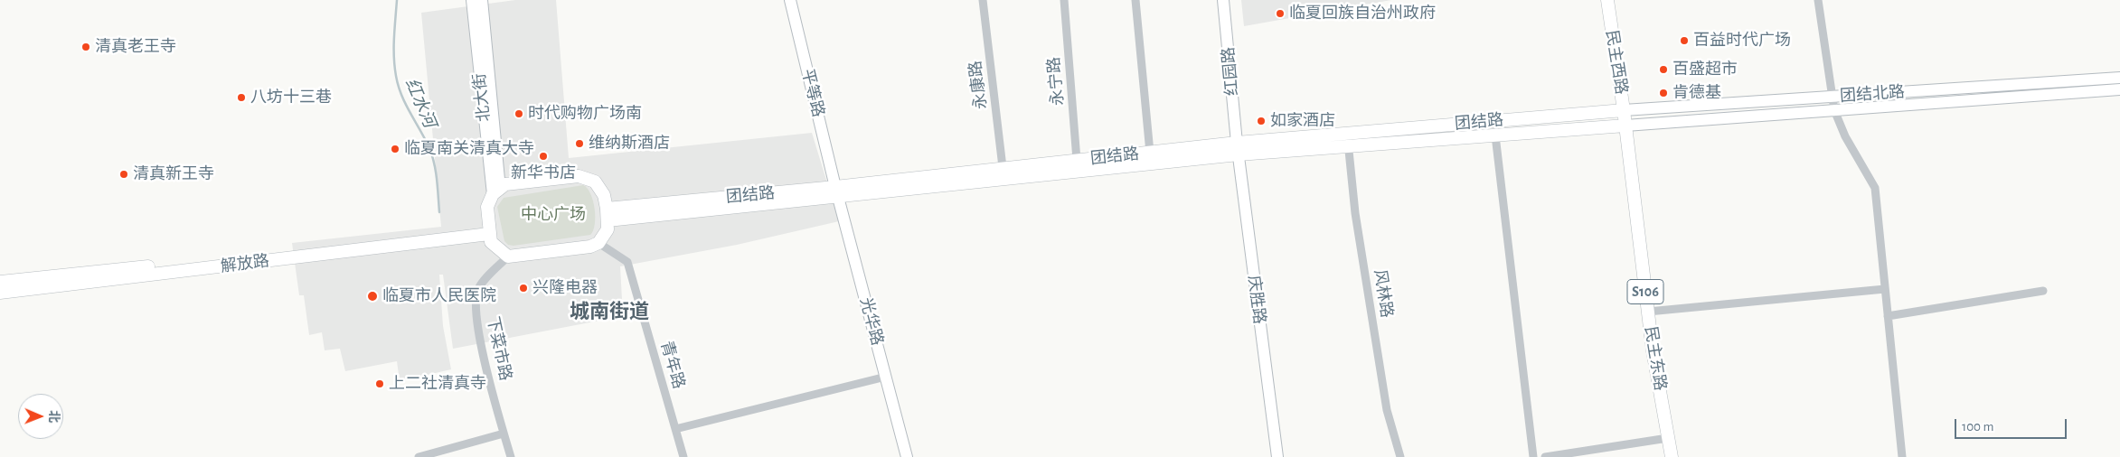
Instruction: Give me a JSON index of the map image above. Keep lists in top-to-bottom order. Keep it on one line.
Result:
{"streets":{"main road":["民主西路","红园路","平等路","团结北路","北大街","团结路","解放路","S106","庆胜路","光华路","民主东路"],"street":["永宁路","永康路","风林路","下菜市路","青年路"]},"crossings":[["民主西路","团结北路"],["民主西路","团结路"],["民主西路","民主东路"],["红园路","团结路"],["红园路","庆胜路"],["永宁路","团结路"],["永康路","团结路"],["平等路","团结路"],["平等路","光华路"],["团结北路","团结路"],["团结北路","民主东路"],["北大街","团结路"],["北大街","解放路"],["北大街","下菜市路"],["北大街","青年路"],["团结路","解放路"],["团结路","风林路"],["团结路","庆胜路"],["团结路","光华路"],["团结路","下菜市路"],["团结路","民主东路"],["团结路","青年路"],["解放路","下菜市路"],["解放路","青年路"],["下菜市路","青年路"]],"districts":["城南街道"],"water":["红水河"],"parks":["中心广场"],"places":["临夏回族自治州政府","百益时代广场","清真老王寺","百盛超市","肯德基","八坊十三巷","时代购物广场南","如家酒店","维纳斯酒店","临夏南关清真大寺","新华书店","清真新王寺","兴隆电器","临夏市人民医院","上二社清真寺"],"scale_bar":"100 m","north":"right"}
